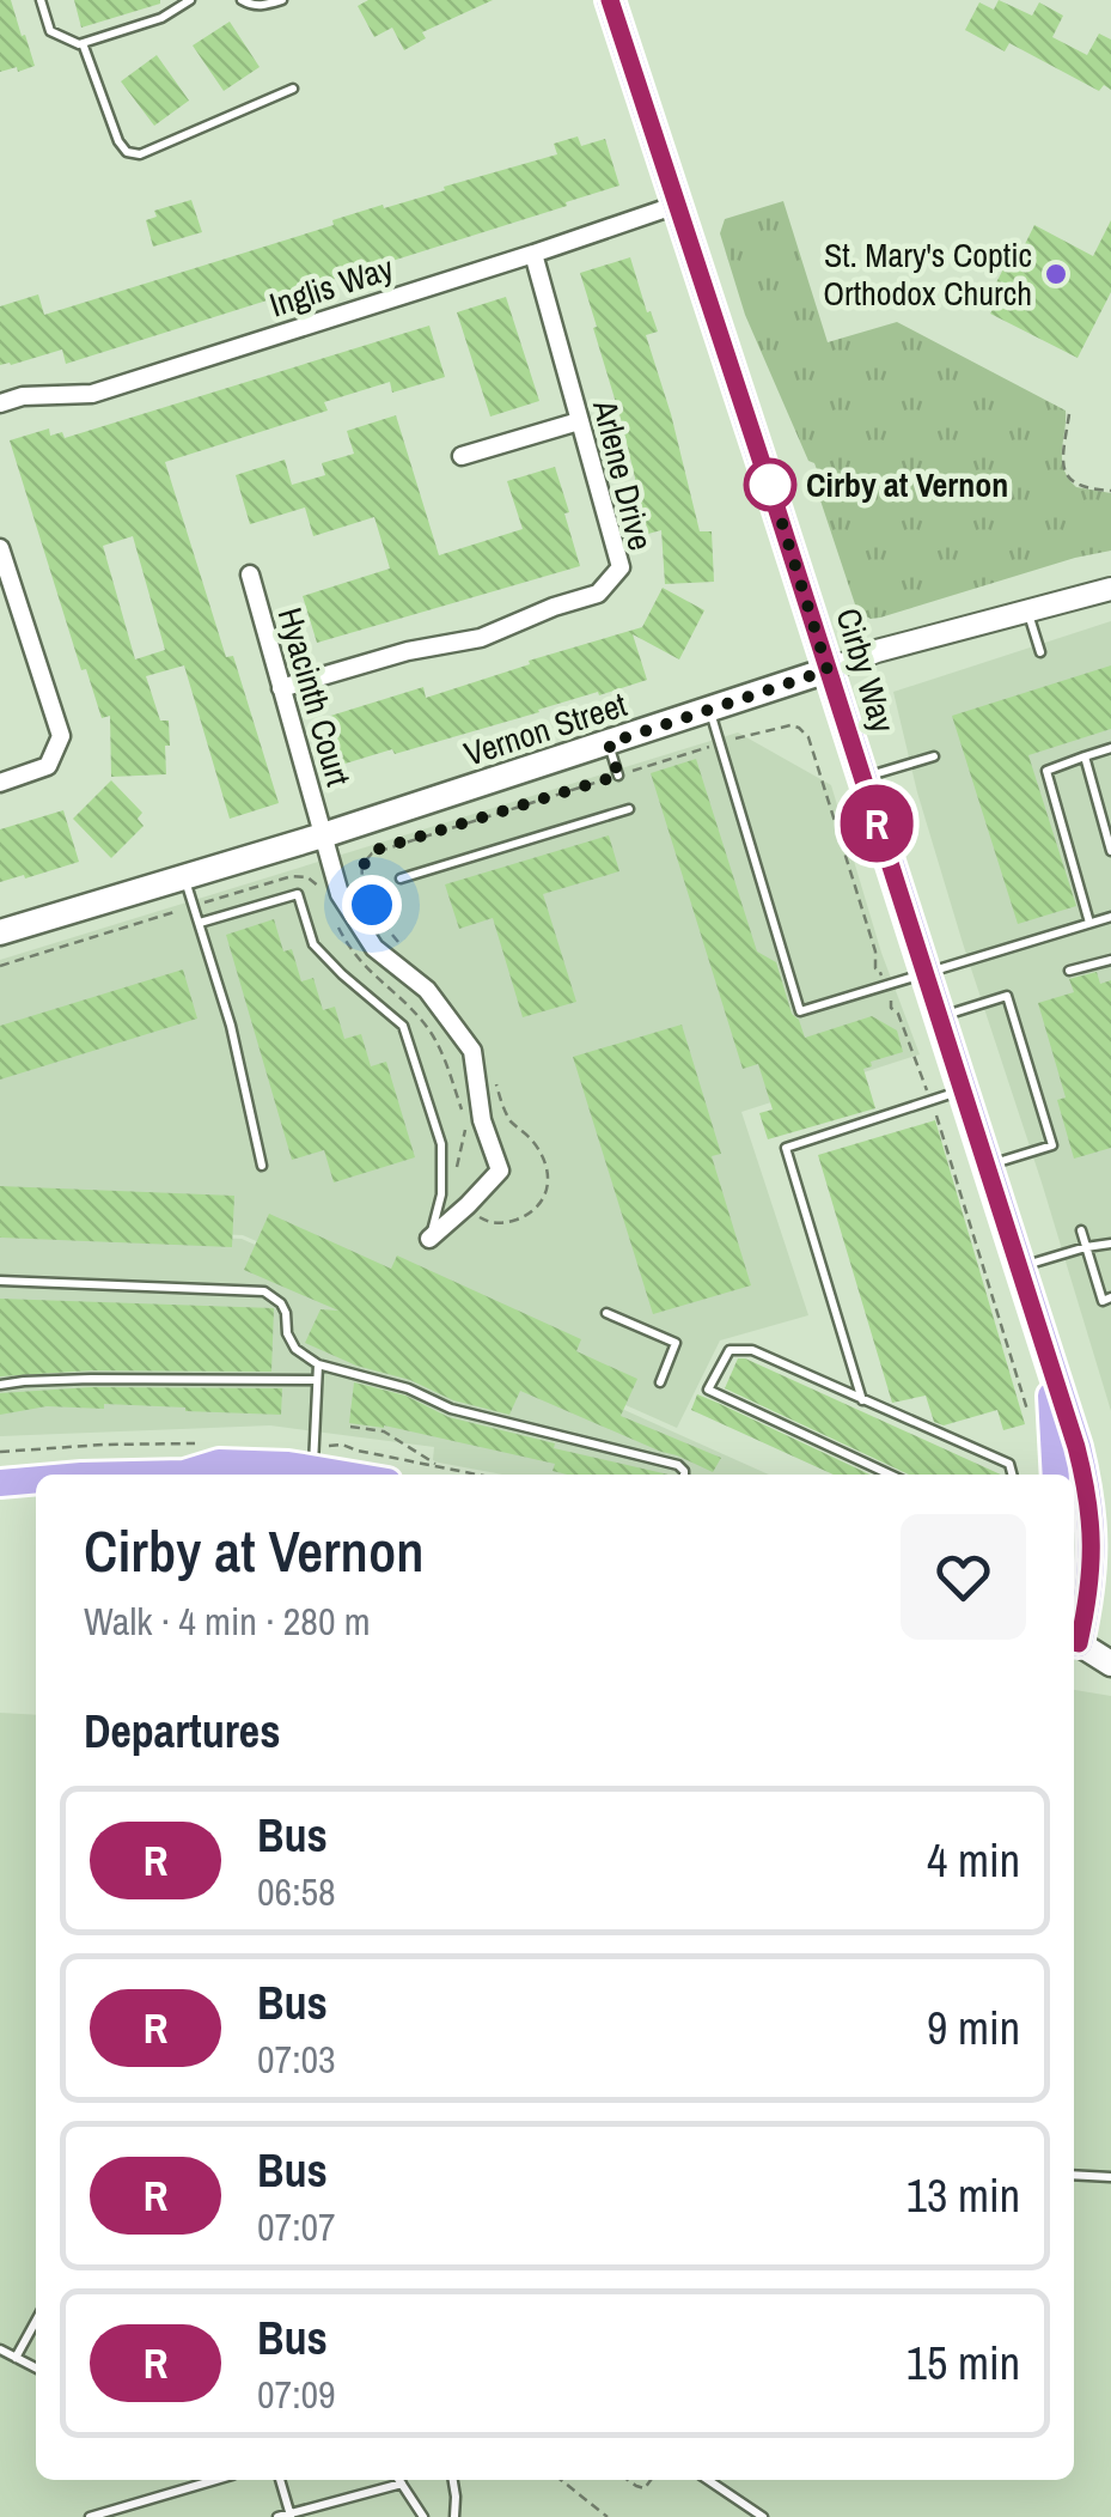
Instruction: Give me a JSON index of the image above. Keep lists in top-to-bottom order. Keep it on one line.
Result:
{"streets":{"main road":["Cirby Way","Vernon Street"],"street":["Inglis Way","Arlene Drive","Hyacinth Court"]},"crossings":[["Inglis Way","Arlene Drive"],["Inglis Way","Cirby Way"],["Arlene Drive","Hyacinth Court"],["Cirby Way","Vernon Street"],["Hyacinth Court","Vernon Street"]],"places":["St. Mary's Coptic Orthodox Church","Cirby at Vernon"],"lines":["bus line R"],"page":{"on_map":"R","heading":[["Cirby at Vernon","Walk · 4 min · 280 m"],"Departures"],"list":[{"mark":"R","name":"Bus","note":"06:58","value":"4 min"},{"mark":"R","name":"Bus","note":"07:03","value":"9 min"},{"mark":"R","name":"Bus","note":"07:07","value":"13 min"},{"mark":"R","name":"Bus","note":"07:09","value":"15 min"}]}}
